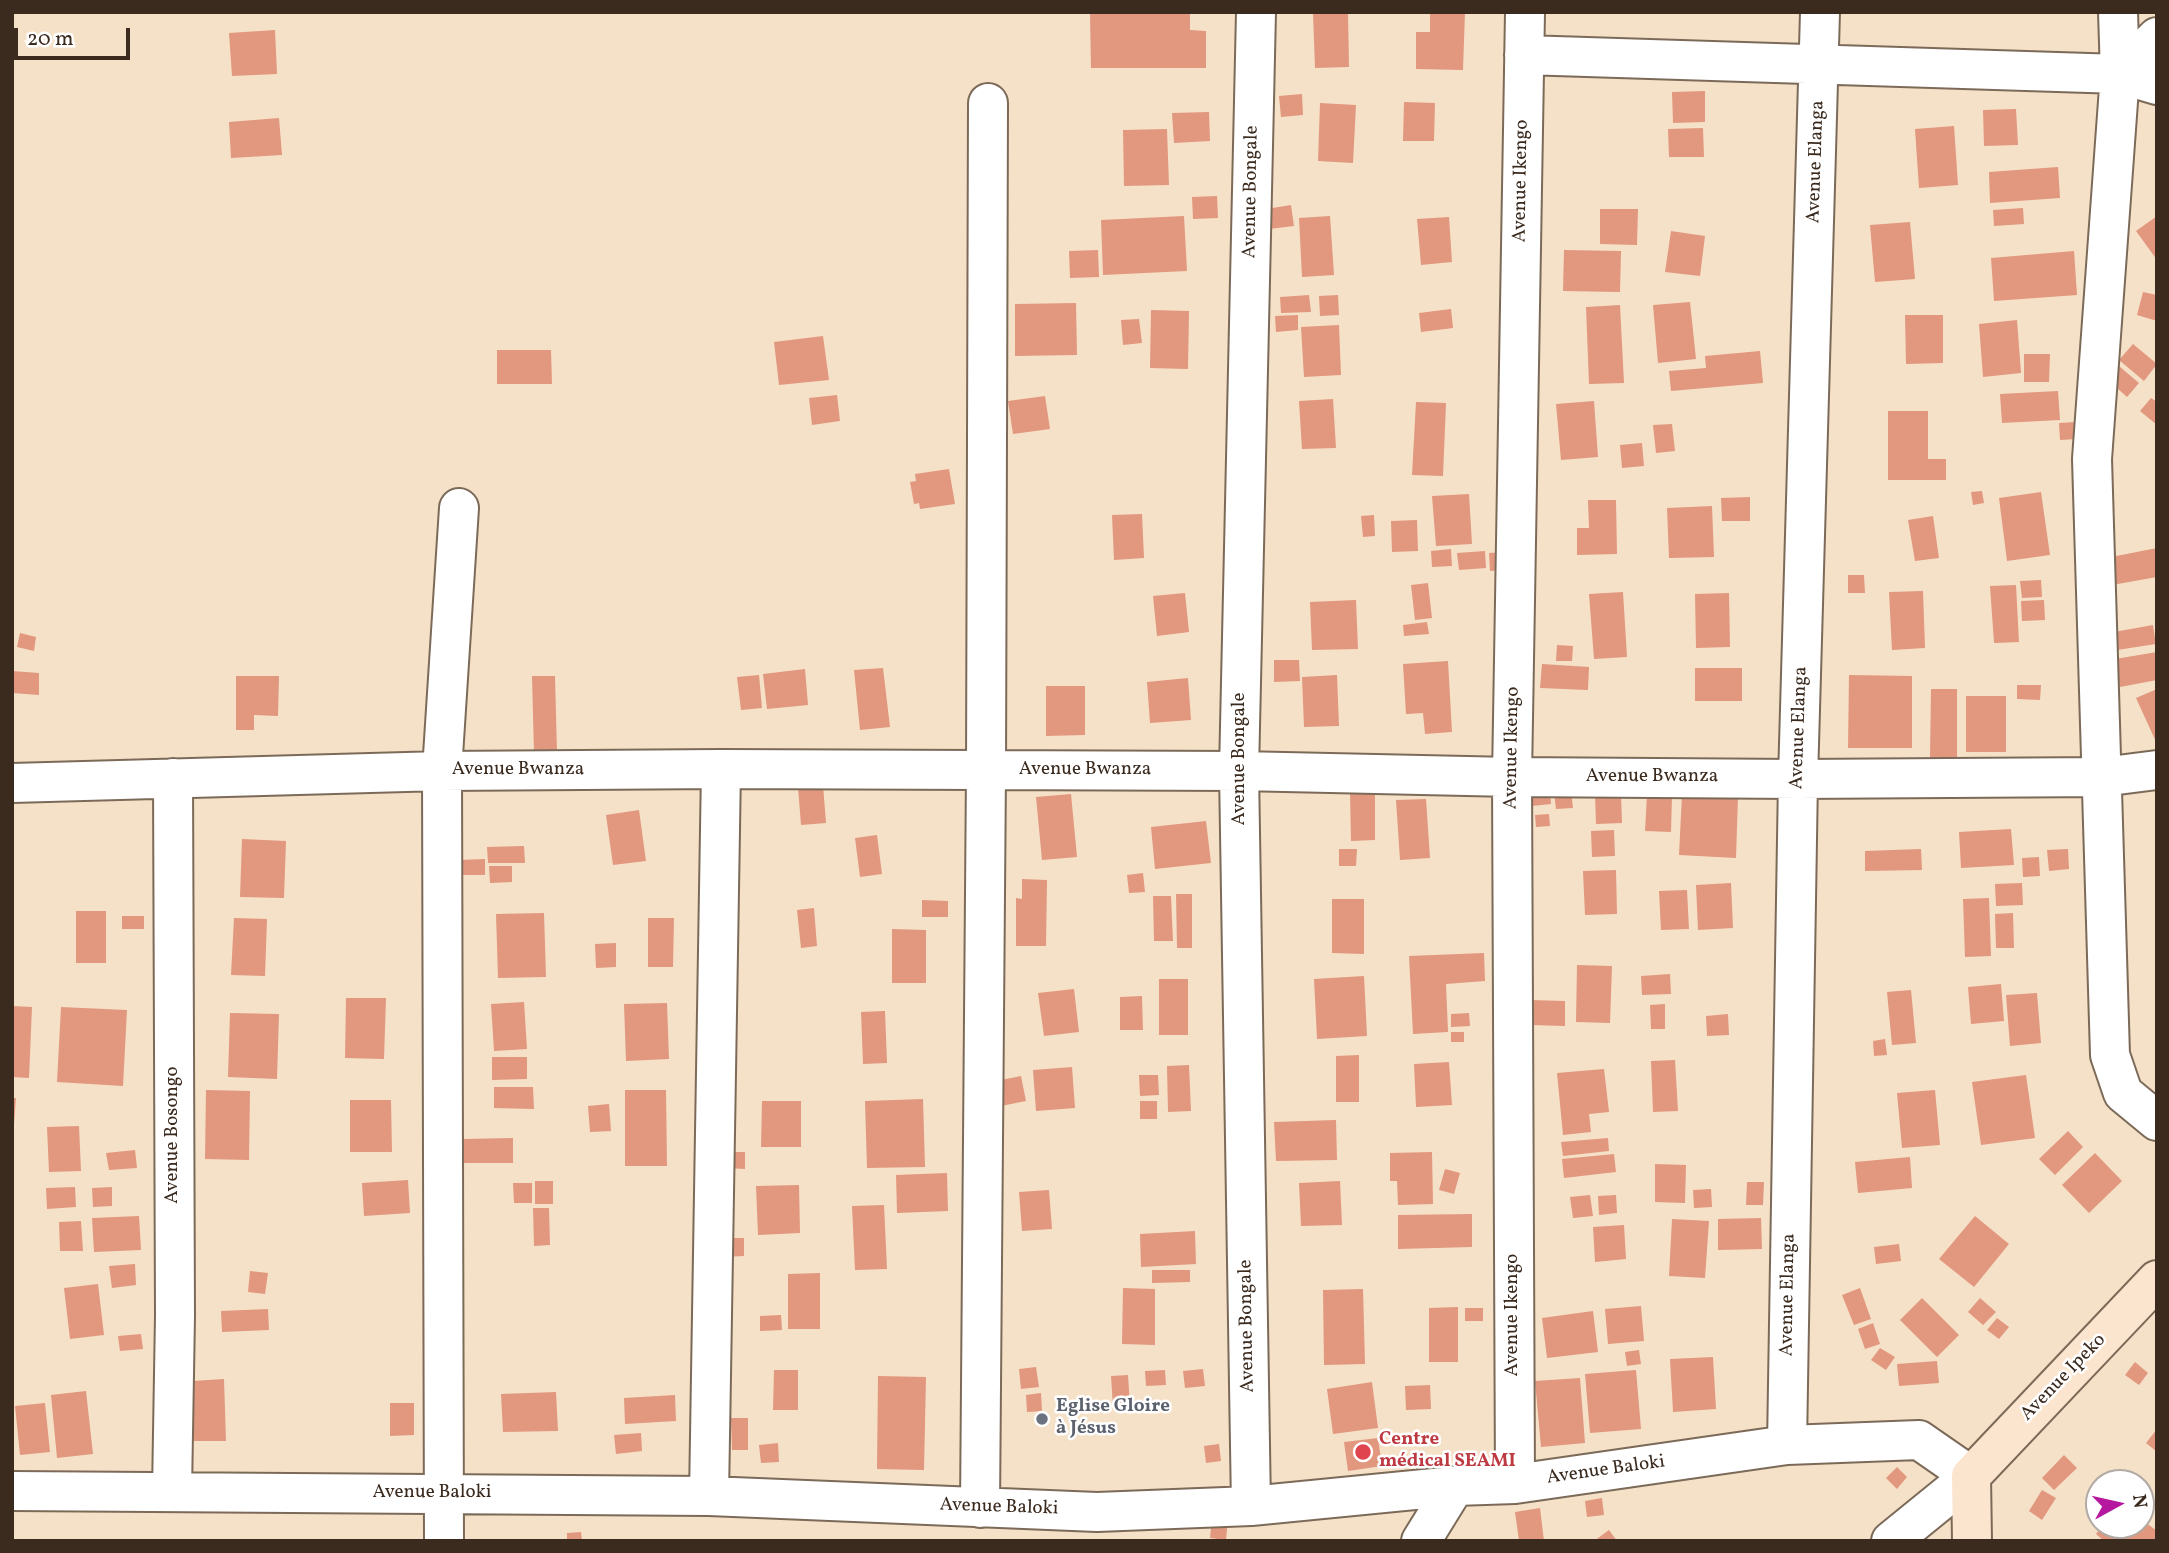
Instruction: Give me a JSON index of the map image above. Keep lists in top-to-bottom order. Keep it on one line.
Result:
{"streets":{"street":["Avenue Elanga","Avenue Ikengo","Avenue Bongale","Avenue Bwanza","Avenue Bosongo","Avenue Ipeko","Avenue Baloki"]},"crossings":[["Avenue Elanga","Avenue Bwanza"],["Avenue Elanga","Avenue Baloki"],["Avenue Ikengo","Avenue Bwanza"],["Avenue Ikengo","Avenue Baloki"],["Avenue Bongale","Avenue Bwanza"],["Avenue Bongale","Avenue Baloki"],["Avenue Bwanza","Avenue Bosongo"],["Avenue Bosongo","Avenue Baloki"],["Avenue Ipeko","Avenue Baloki"]],"places":["Eglise Gloire à Jésus","Centre médical SEAMI"],"scale_bar":"20 m","north":"right"}
